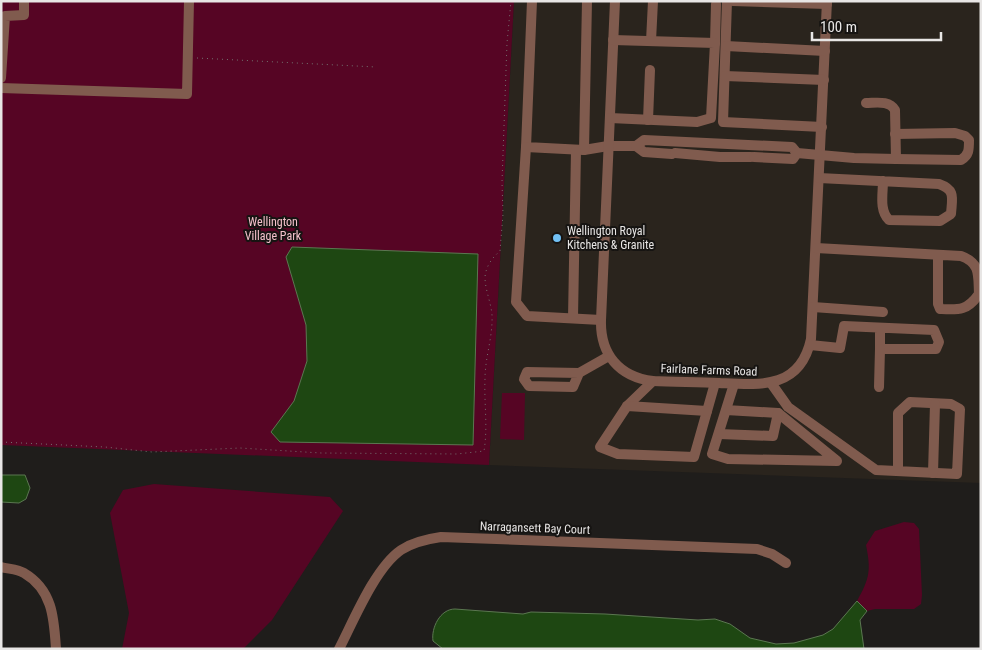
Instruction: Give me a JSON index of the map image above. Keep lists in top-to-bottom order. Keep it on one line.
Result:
{"streets":{"street":["Fairlane Farms Road","Narragansett Bay Court"]},"parks":["Wellington Village Park"],"places":["Wellington Royal Kitchens & Granite"],"scale_bar":"100 m"}
